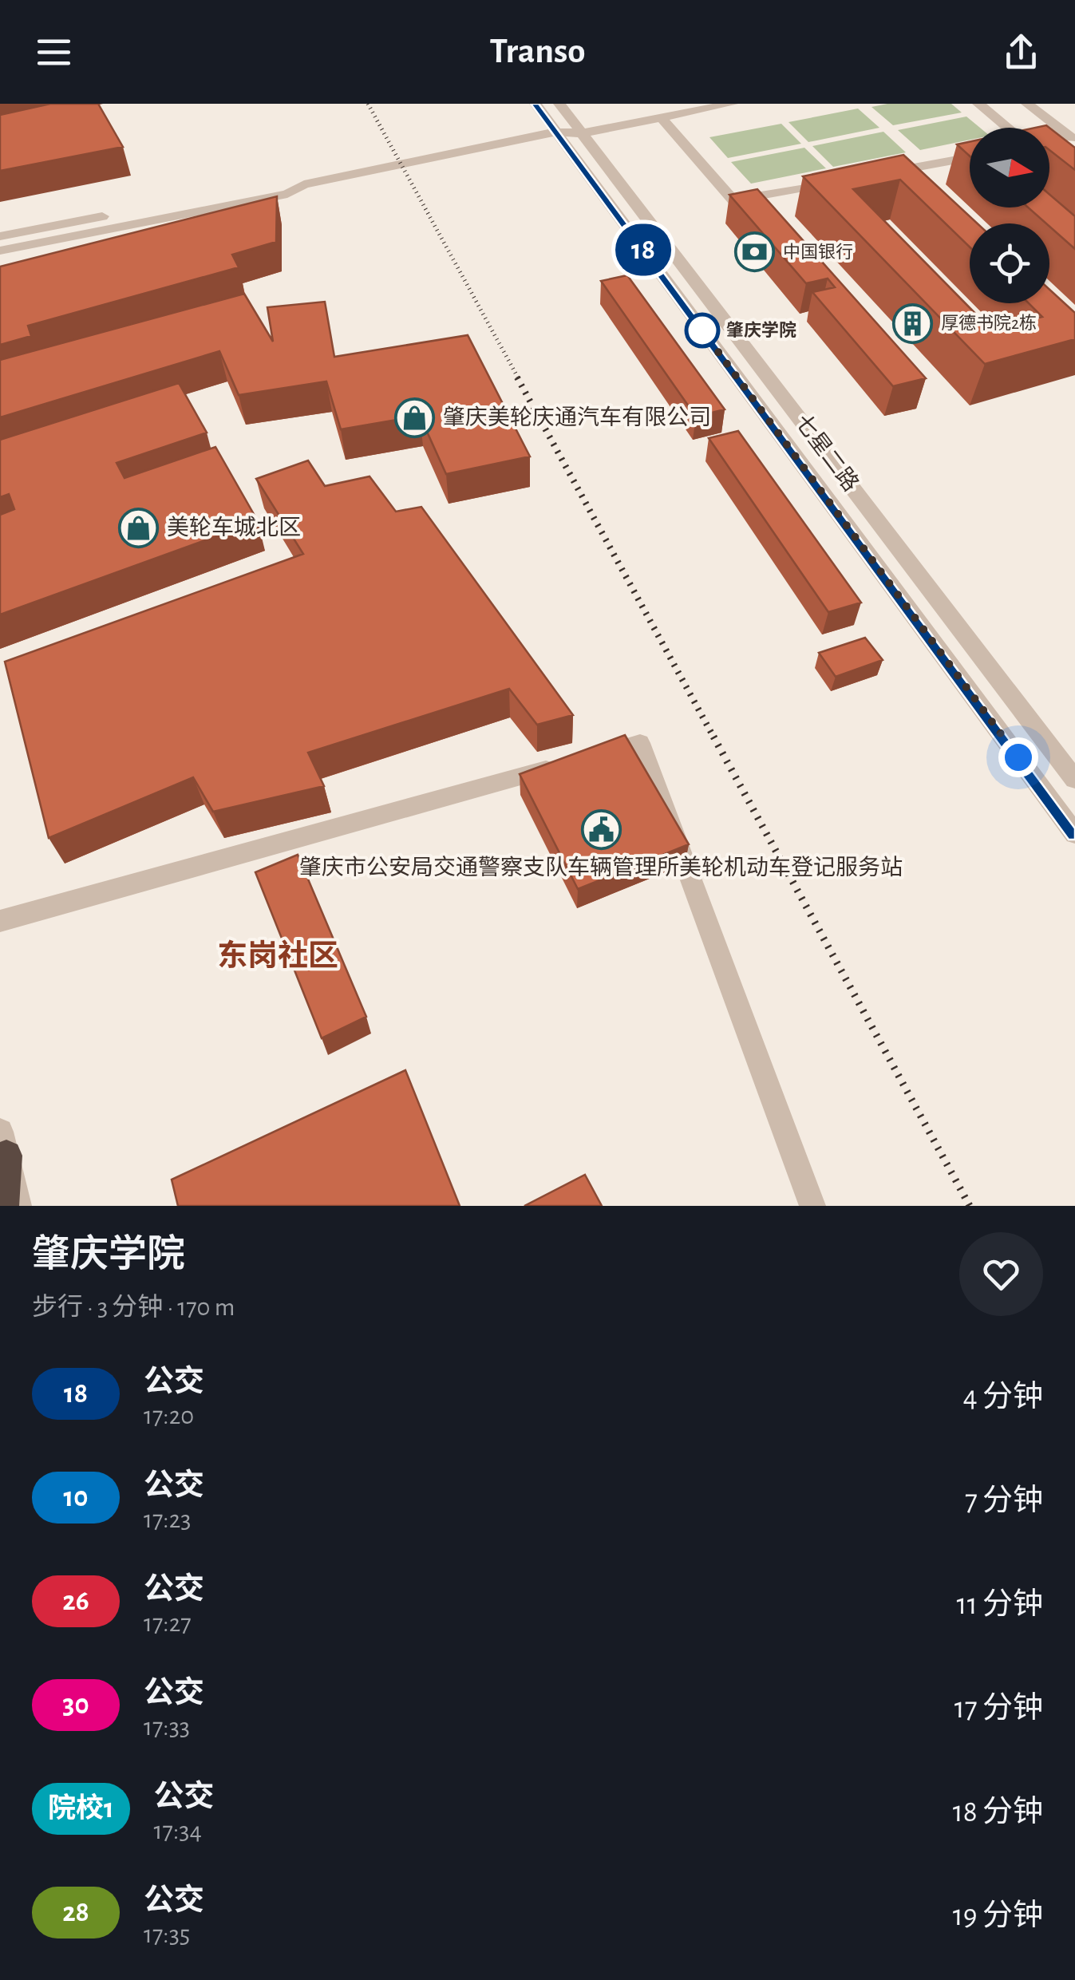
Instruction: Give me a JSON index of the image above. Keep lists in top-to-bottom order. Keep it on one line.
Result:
{"streets":{"street":["七星二路"]},"districts":["东岗社区"],"places":{"bank":["中国银行"],"building":["厚德书院2栋"],"other":["肇庆学院"],"shop":["肇庆美轮庆通汽车有限公司","美轮车城北区"],"public building":["肇庆市公安局交通警察支队车辆管理所美轮机动车登记服务站"]},"lines":["bus line 18"],"north":"right","page":{"header":"Transo","on_map":"18","heading":["肇庆学院","步行 · 3 分钟 · 170 m"],"list":[{"mark":"18","name":"公交","note":"17:20","value":"4 分钟"},{"mark":"10","name":"公交","note":"17:23","value":"7 分钟"},{"mark":"26","name":"公交","note":"17:27","value":"11 分钟"},{"mark":"30","name":"公交","note":"17:33","value":"17 分钟"},{"mark":"院校1","name":"公交","note":"17:34","value":"18 分钟"},{"mark":"28","name":"公交","note":"17:35","value":"19 分钟"}]}}
